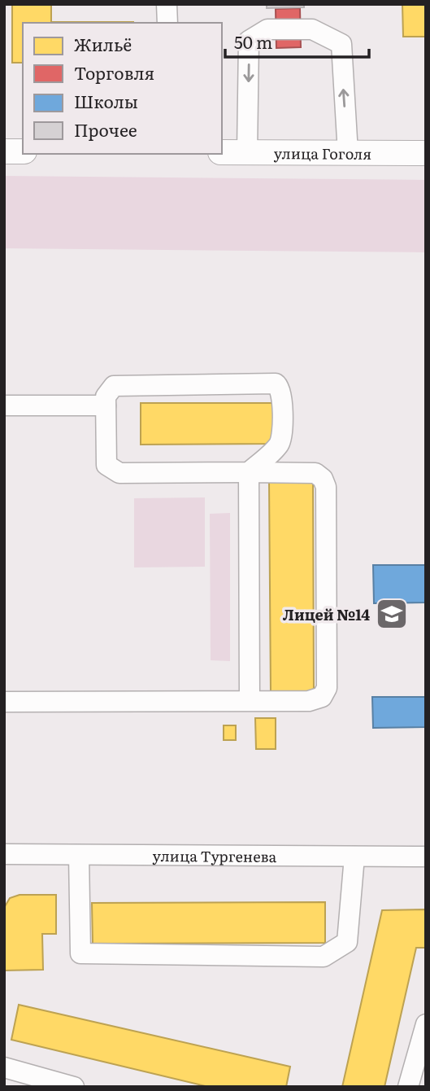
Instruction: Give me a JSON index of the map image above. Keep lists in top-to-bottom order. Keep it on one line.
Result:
{"streets":{"main road":["улица Гоголя"],"street":["улица Тургенева"]},"places":{"school or university":["Лицей №14"]},"legend":["Жильё","Торговля","Школы","Прочее"],"scale_bar":"50 m"}
